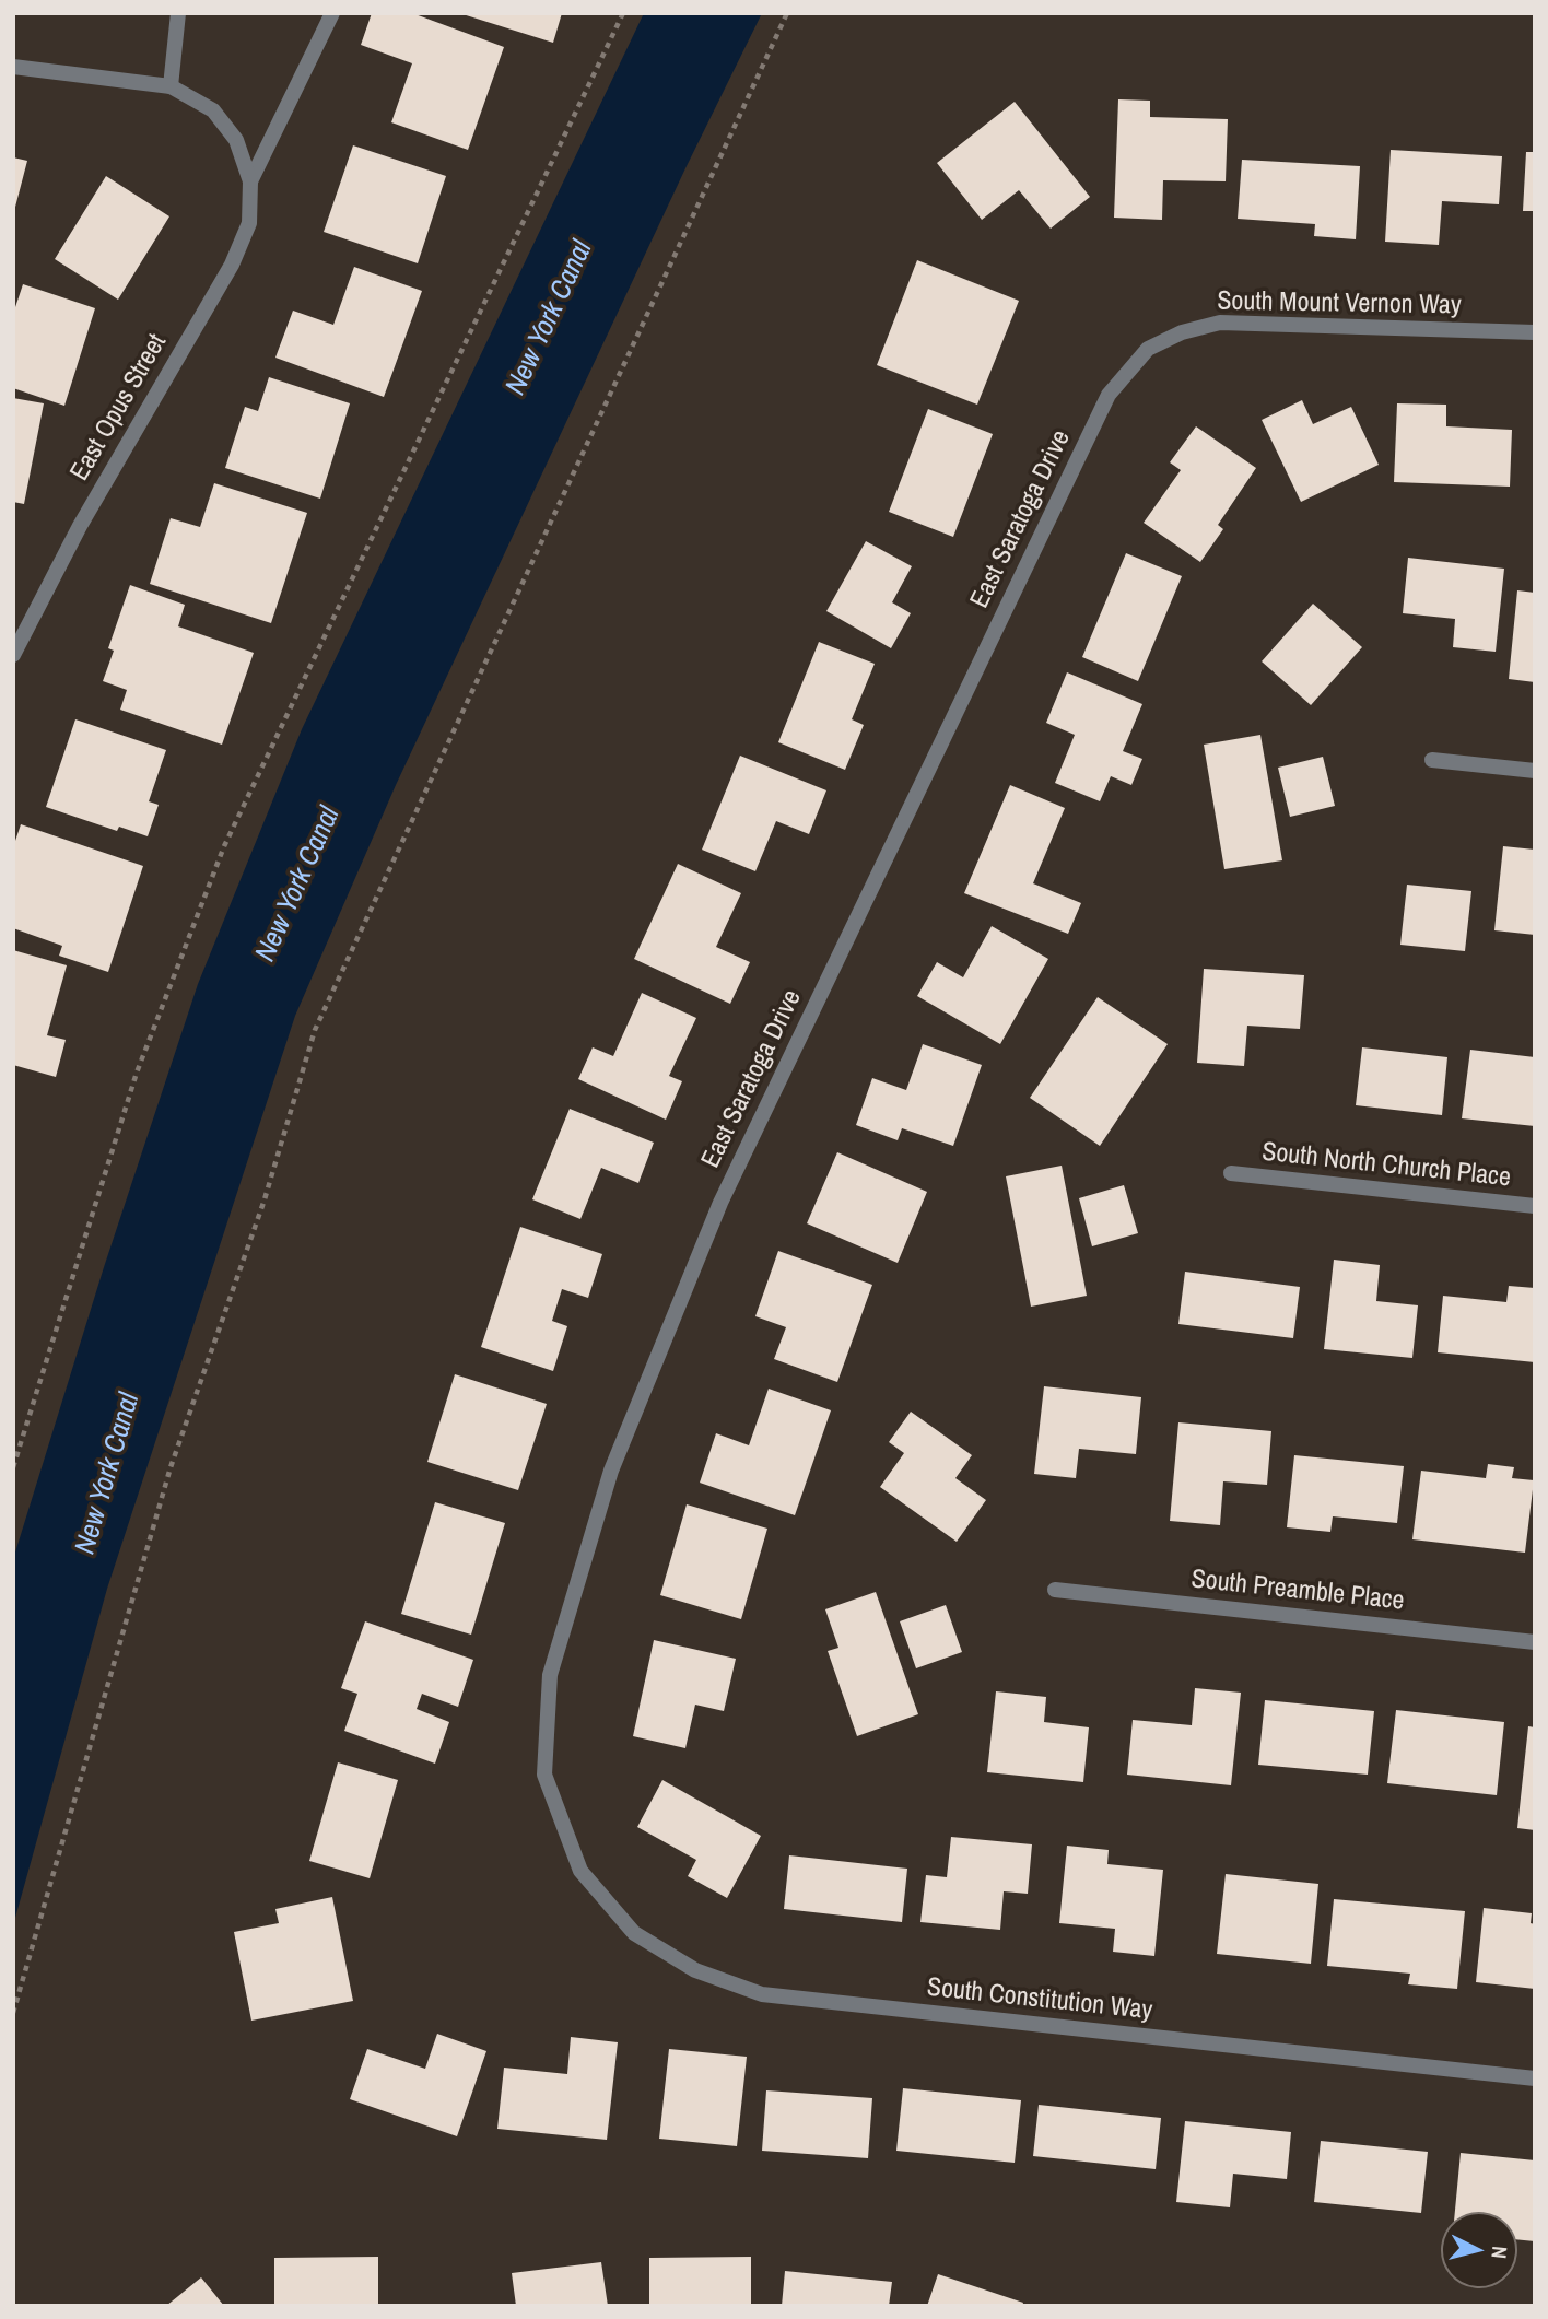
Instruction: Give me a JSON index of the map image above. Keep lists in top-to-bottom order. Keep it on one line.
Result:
{"streets":{"street":["South Mount Vernon Way","East Opus Street","East Saratoga Drive","South North Church Place","South Preamble Place","South Constitution Way"]},"crossings":[["South Mount Vernon Way","East Saratoga Drive"],["East Saratoga Drive","South Constitution Way"]],"water":["New York Canal"],"north":"right"}
